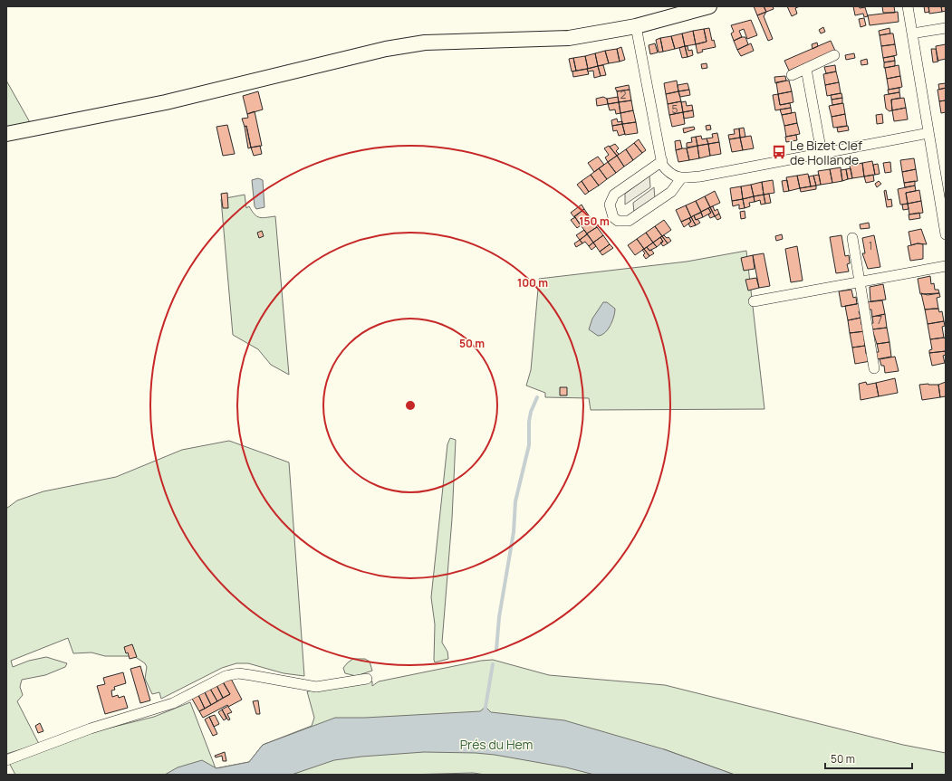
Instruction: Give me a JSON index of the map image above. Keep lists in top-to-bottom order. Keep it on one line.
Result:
{"parks":["Prés du Hem"],"places":{"bus stop":["Le Bizet Clef de Hollande"]},"house_numbers":["2","5","1","7"],"scale_bar":"50 m","rings":["150 m","100 m","50 m"]}
